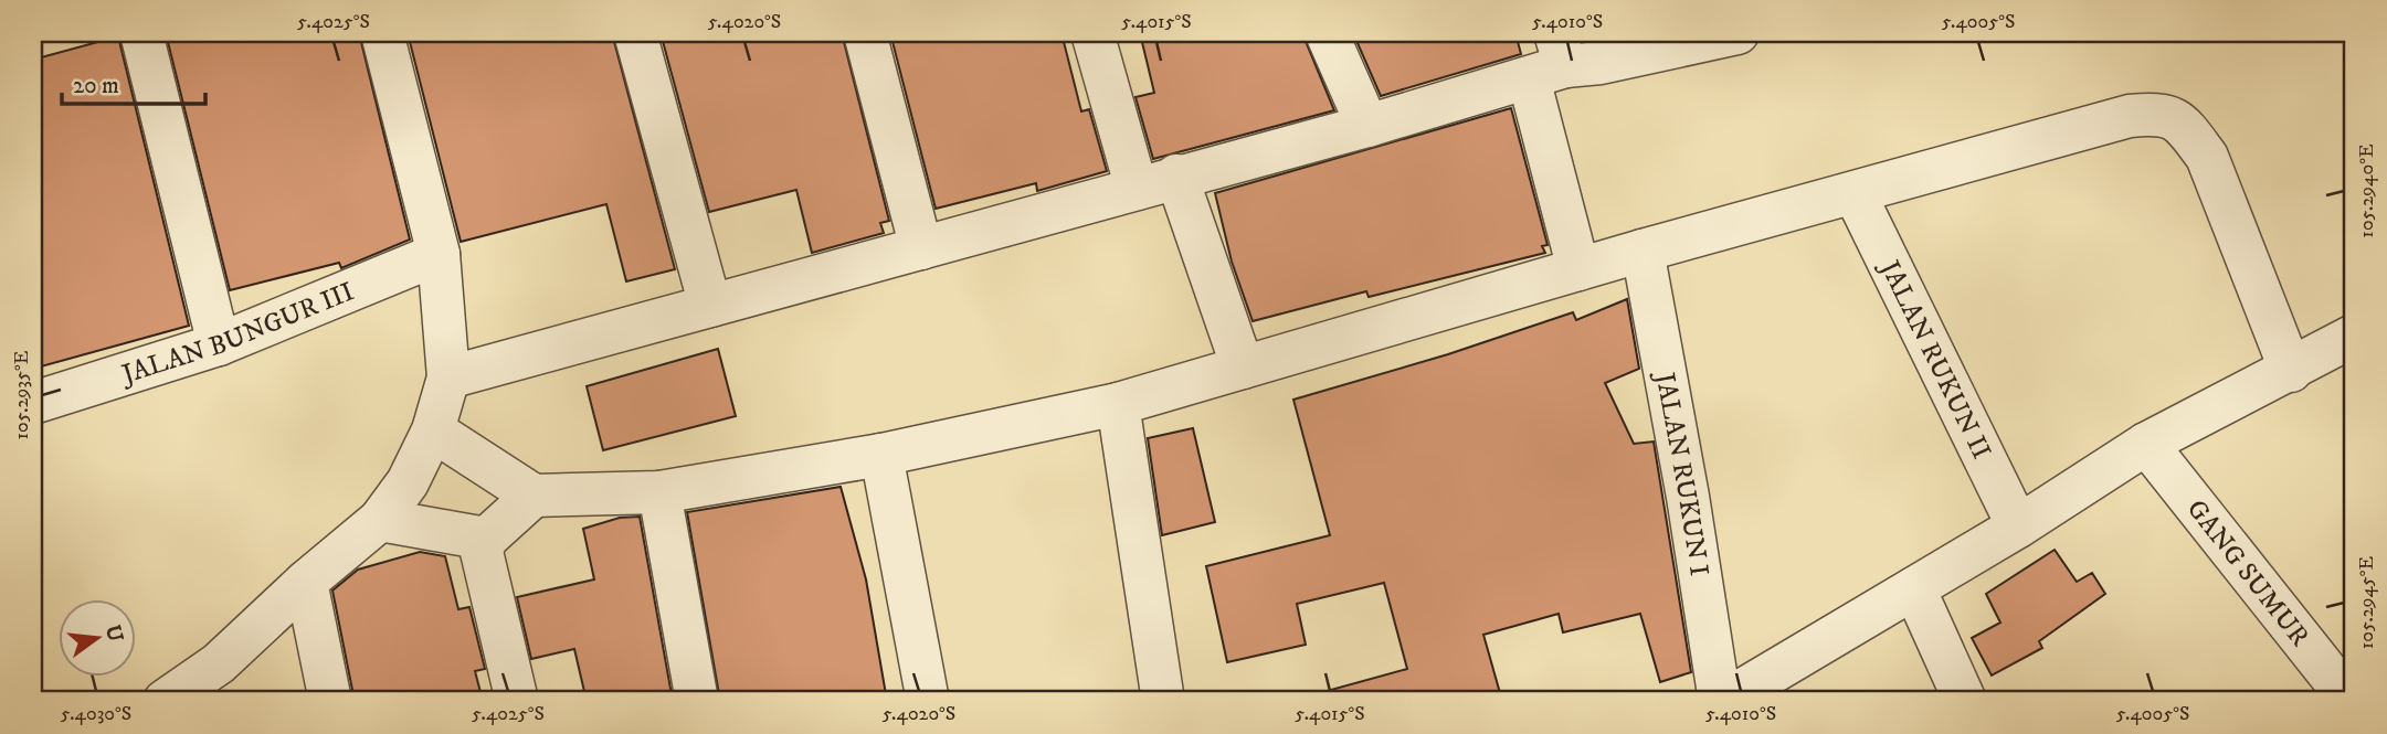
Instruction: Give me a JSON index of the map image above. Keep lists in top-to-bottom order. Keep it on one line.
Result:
{"streets":{"street":["JALAN BUNGUR III","JALAN RUKUN II","JALAN RUKUN I","GANG SUMUR"]},"scale_bar":"20 m","north":"right","coordinates":["5.4025°S","5.4020°S","5.4015°S","5.4010°S","5.4005°S","105.2940°E","105.2935°E","105.2945°E","5.4030°S"]}
